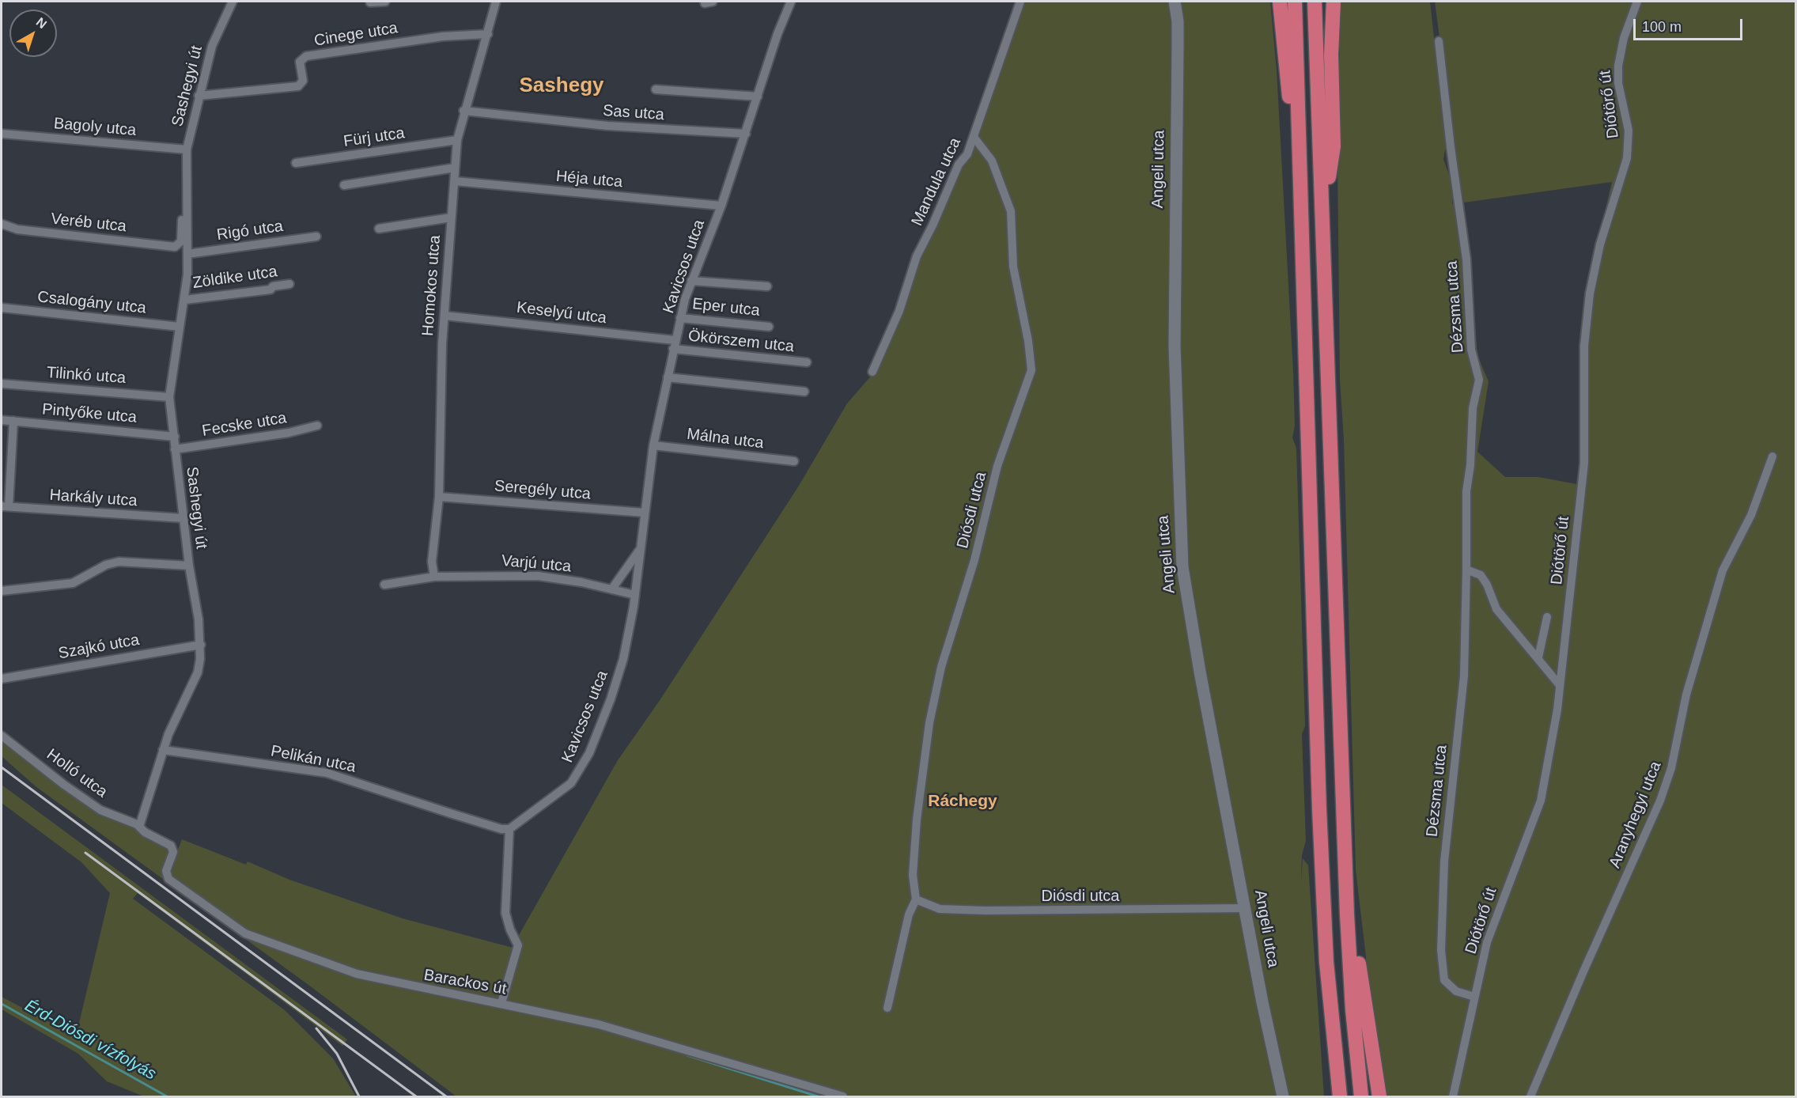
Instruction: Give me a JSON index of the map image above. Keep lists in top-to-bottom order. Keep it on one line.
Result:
{"streets":{"street":["Cinege utca","Sashegyi út","Diótörő út","Sas utca","Bagoly utca","Fürj utca","Angeli utca","Héja utca","Mandula utca","Veréb utca","Rigó utca","Kavicsos utca","Zöldike utca","Homokos utca","Csalogány utca","Dézsma utca","Eper utca","Keselyű utca","Ökörszem utca","Tilinkó utca","Pintyőke utca","Fecske utca","Málna utca","Seregély utca","Harkály utca","Diósdi utca","Varjú utca","Szajkó utca","Pelikán utca","Holló utca","Aranyhegyi utca","Barackos út"]},"crossings":[["Cinege utca","Sashegyi út"],["Cinege utca","Homokos utca"],["Sashegyi út","Bagoly utca"],["Sashegyi út","Veréb utca"],["Sashegyi út","Rigó utca"],["Sashegyi út","Zöldike utca"],["Sashegyi út","Csalogány utca"],["Sashegyi út","Tilinkó utca"],["Sashegyi út","Pintyőke utca"],["Sashegyi út","Fecske utca"],["Sashegyi út","Harkály utca"],["Sashegyi út","Szajkó utca"],["Sashegyi út","Pelikán utca"],["Sashegyi út","Holló utca"],["Sashegyi út","Barackos út"],["Diótörő út","Dézsma utca"],["Sas utca","Kavicsos utca"],["Sas utca","Homokos utca"],["Fürj utca","Homokos utca"],["Angeli utca","Diósdi utca"],["Héja utca","Kavicsos utca"],["Héja utca","Homokos utca"],["Mandula utca","Diósdi utca"],["Kavicsos utca","Eper utca"],["Kavicsos utca","Keselyű utca"],["Kavicsos utca","Ökörszem utca"],["Kavicsos utca","Málna utca"],["Kavicsos utca","Seregély utca"],["Kavicsos utca","Varjú utca"],["Kavicsos utca","Pelikán utca"],["Homokos utca","Keselyű utca"],["Homokos utca","Seregély utca"],["Homokos utca","Varjú utca"],["Keselyű utca","Ökörszem utca"],["Holló utca","Barackos út"]],"districts":["Sashegy","Ráchegy"],"water":["Érd-Diósdi vízfolyás"],"scale_bar":"100 m","north":"top right"}
